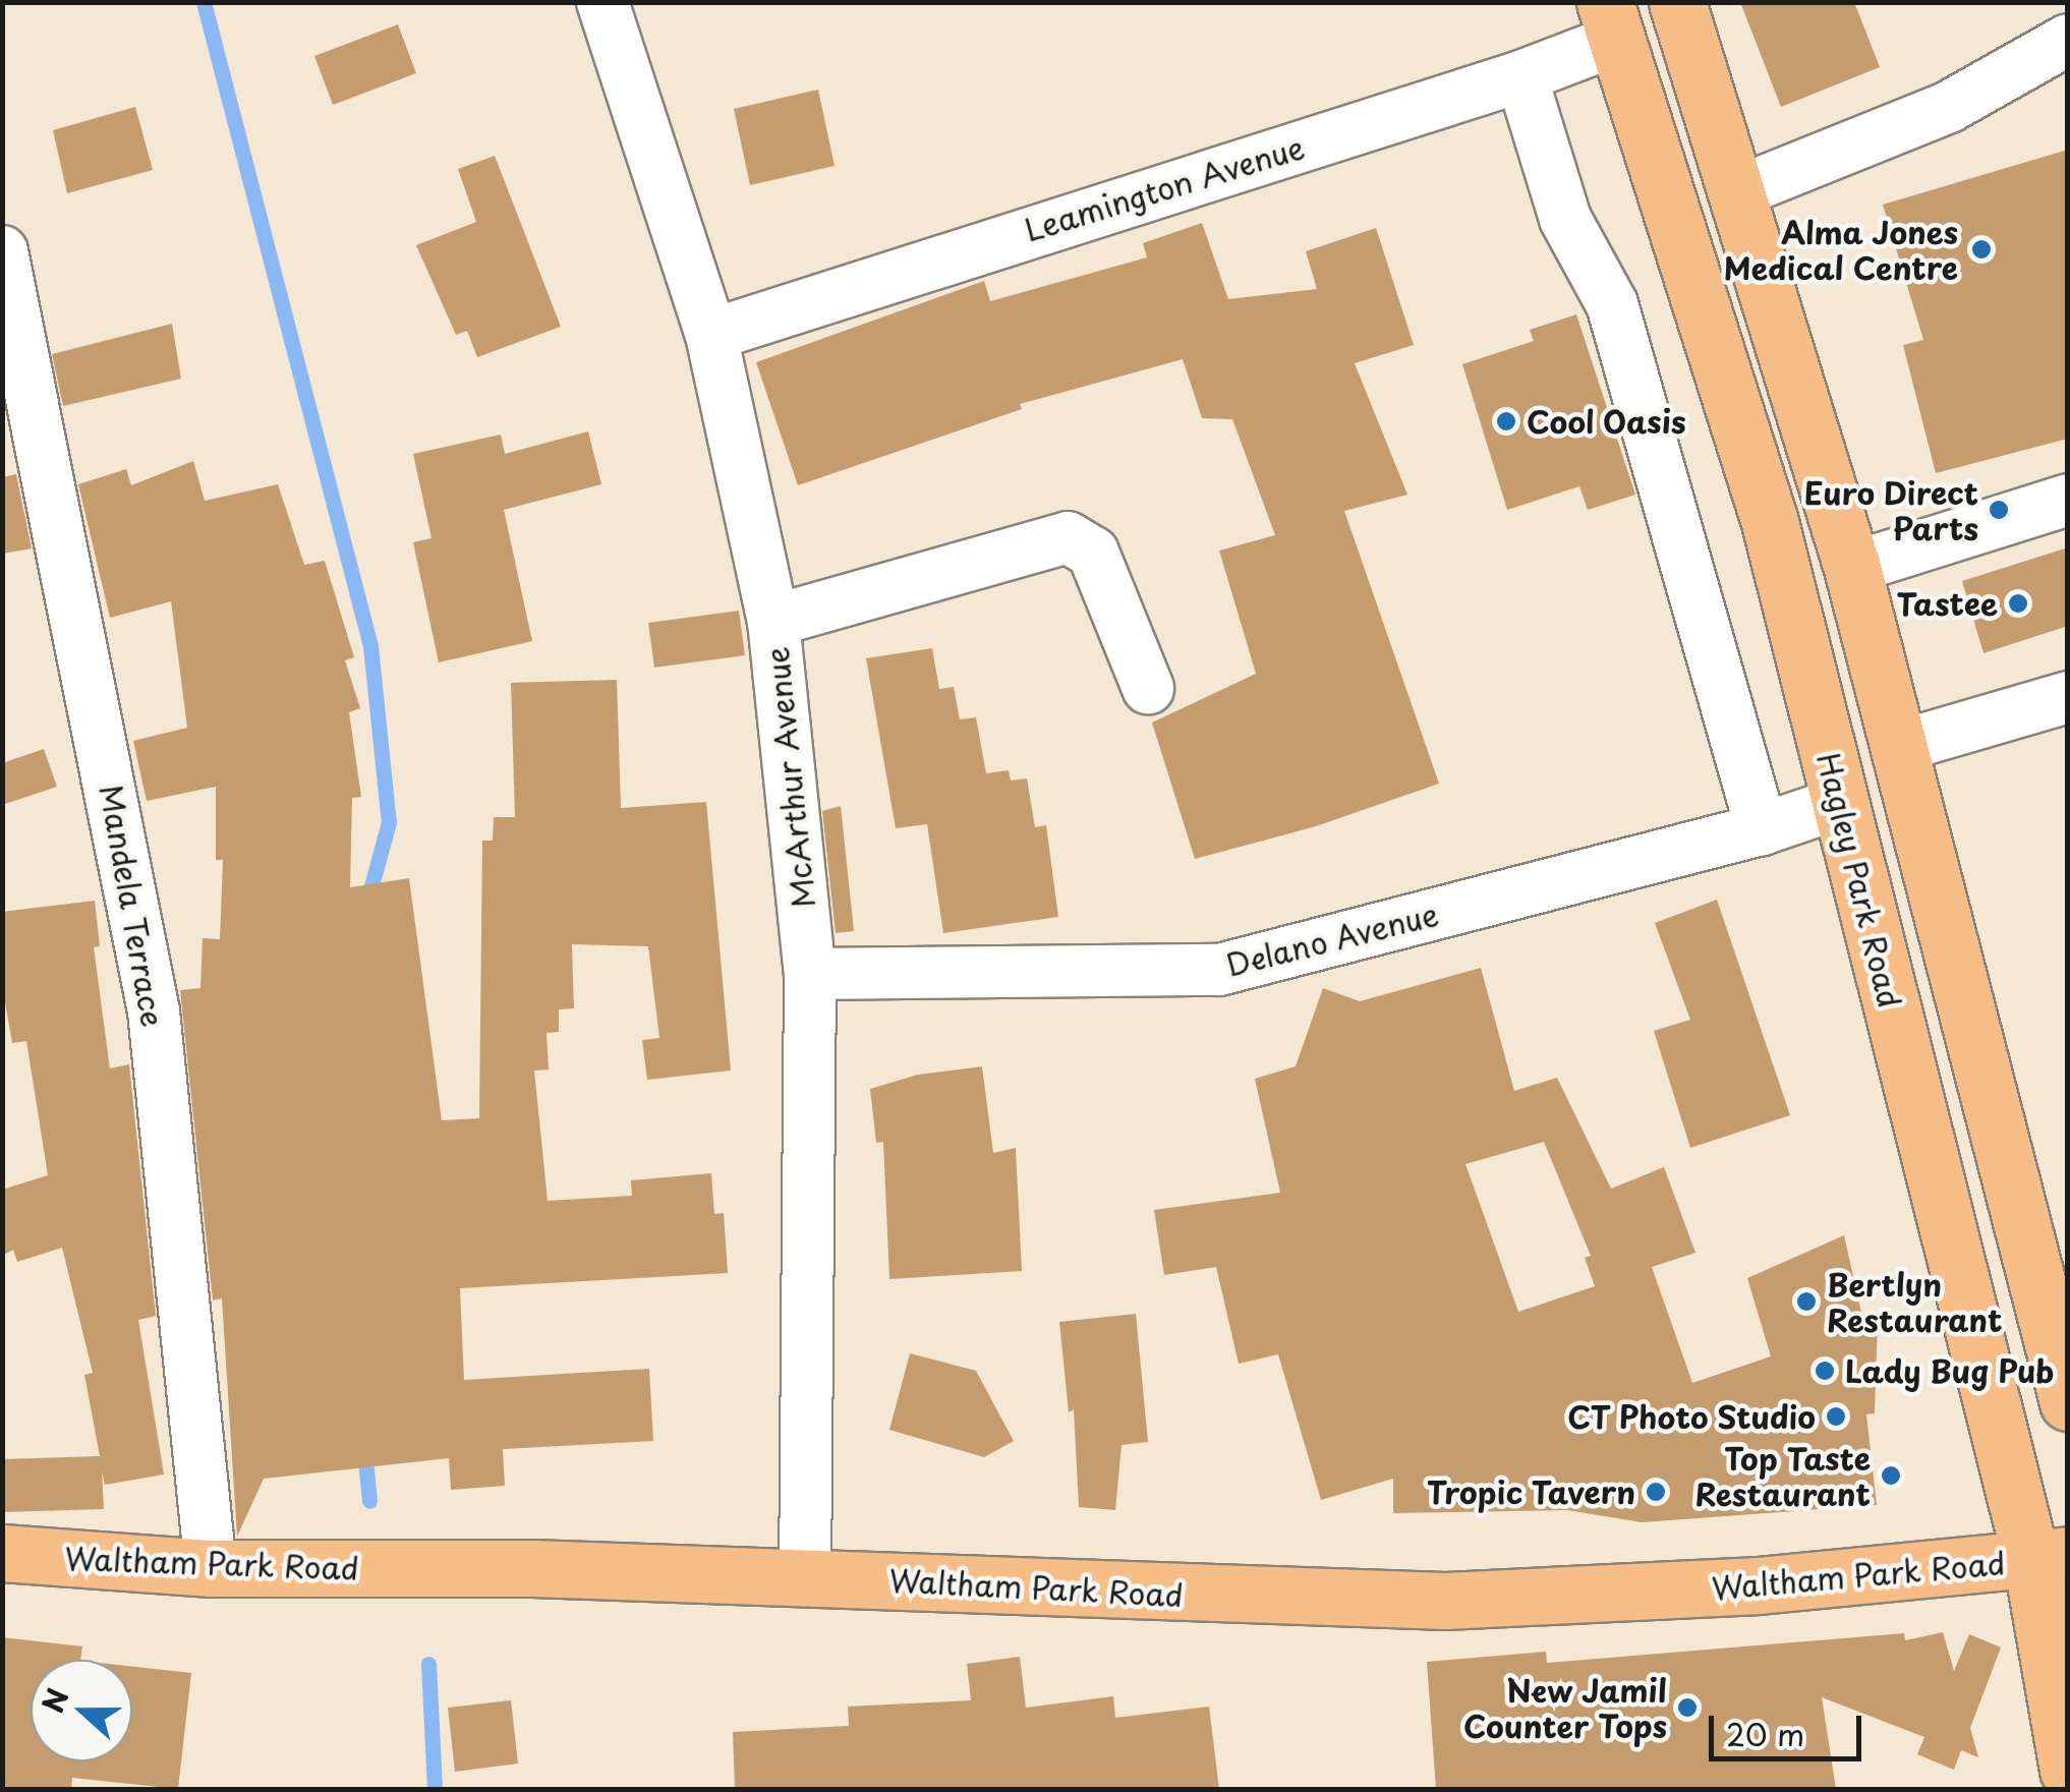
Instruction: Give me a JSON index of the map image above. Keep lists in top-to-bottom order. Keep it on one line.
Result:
{"streets":{"main road":["Hagley Park Road","Waltham Park Road"],"street":["Leamington Avenue","McArthur Avenue","Mandela Terrace","Delano Avenue"]},"crossings":[["Leamington Avenue","McArthur Avenue"],["Leamington Avenue","Hagley Park Road"],["McArthur Avenue","Delano Avenue"],["McArthur Avenue","Waltham Park Road"],["Hagley Park Road","Delano Avenue"],["Hagley Park Road","Waltham Park Road"],["Mandela Terrace","Waltham Park Road"]],"places":["Alma Jones Medical Centre","Cool Oasis","Euro Direct Parts","Tastee","Bertlyn Restaurant","Lady Bug Pub","CT Photo Studio","Top Taste Restaurant","Tropic Tavern","New Jamil Counter Tops"],"scale_bar":"20 m","north":"left"}
